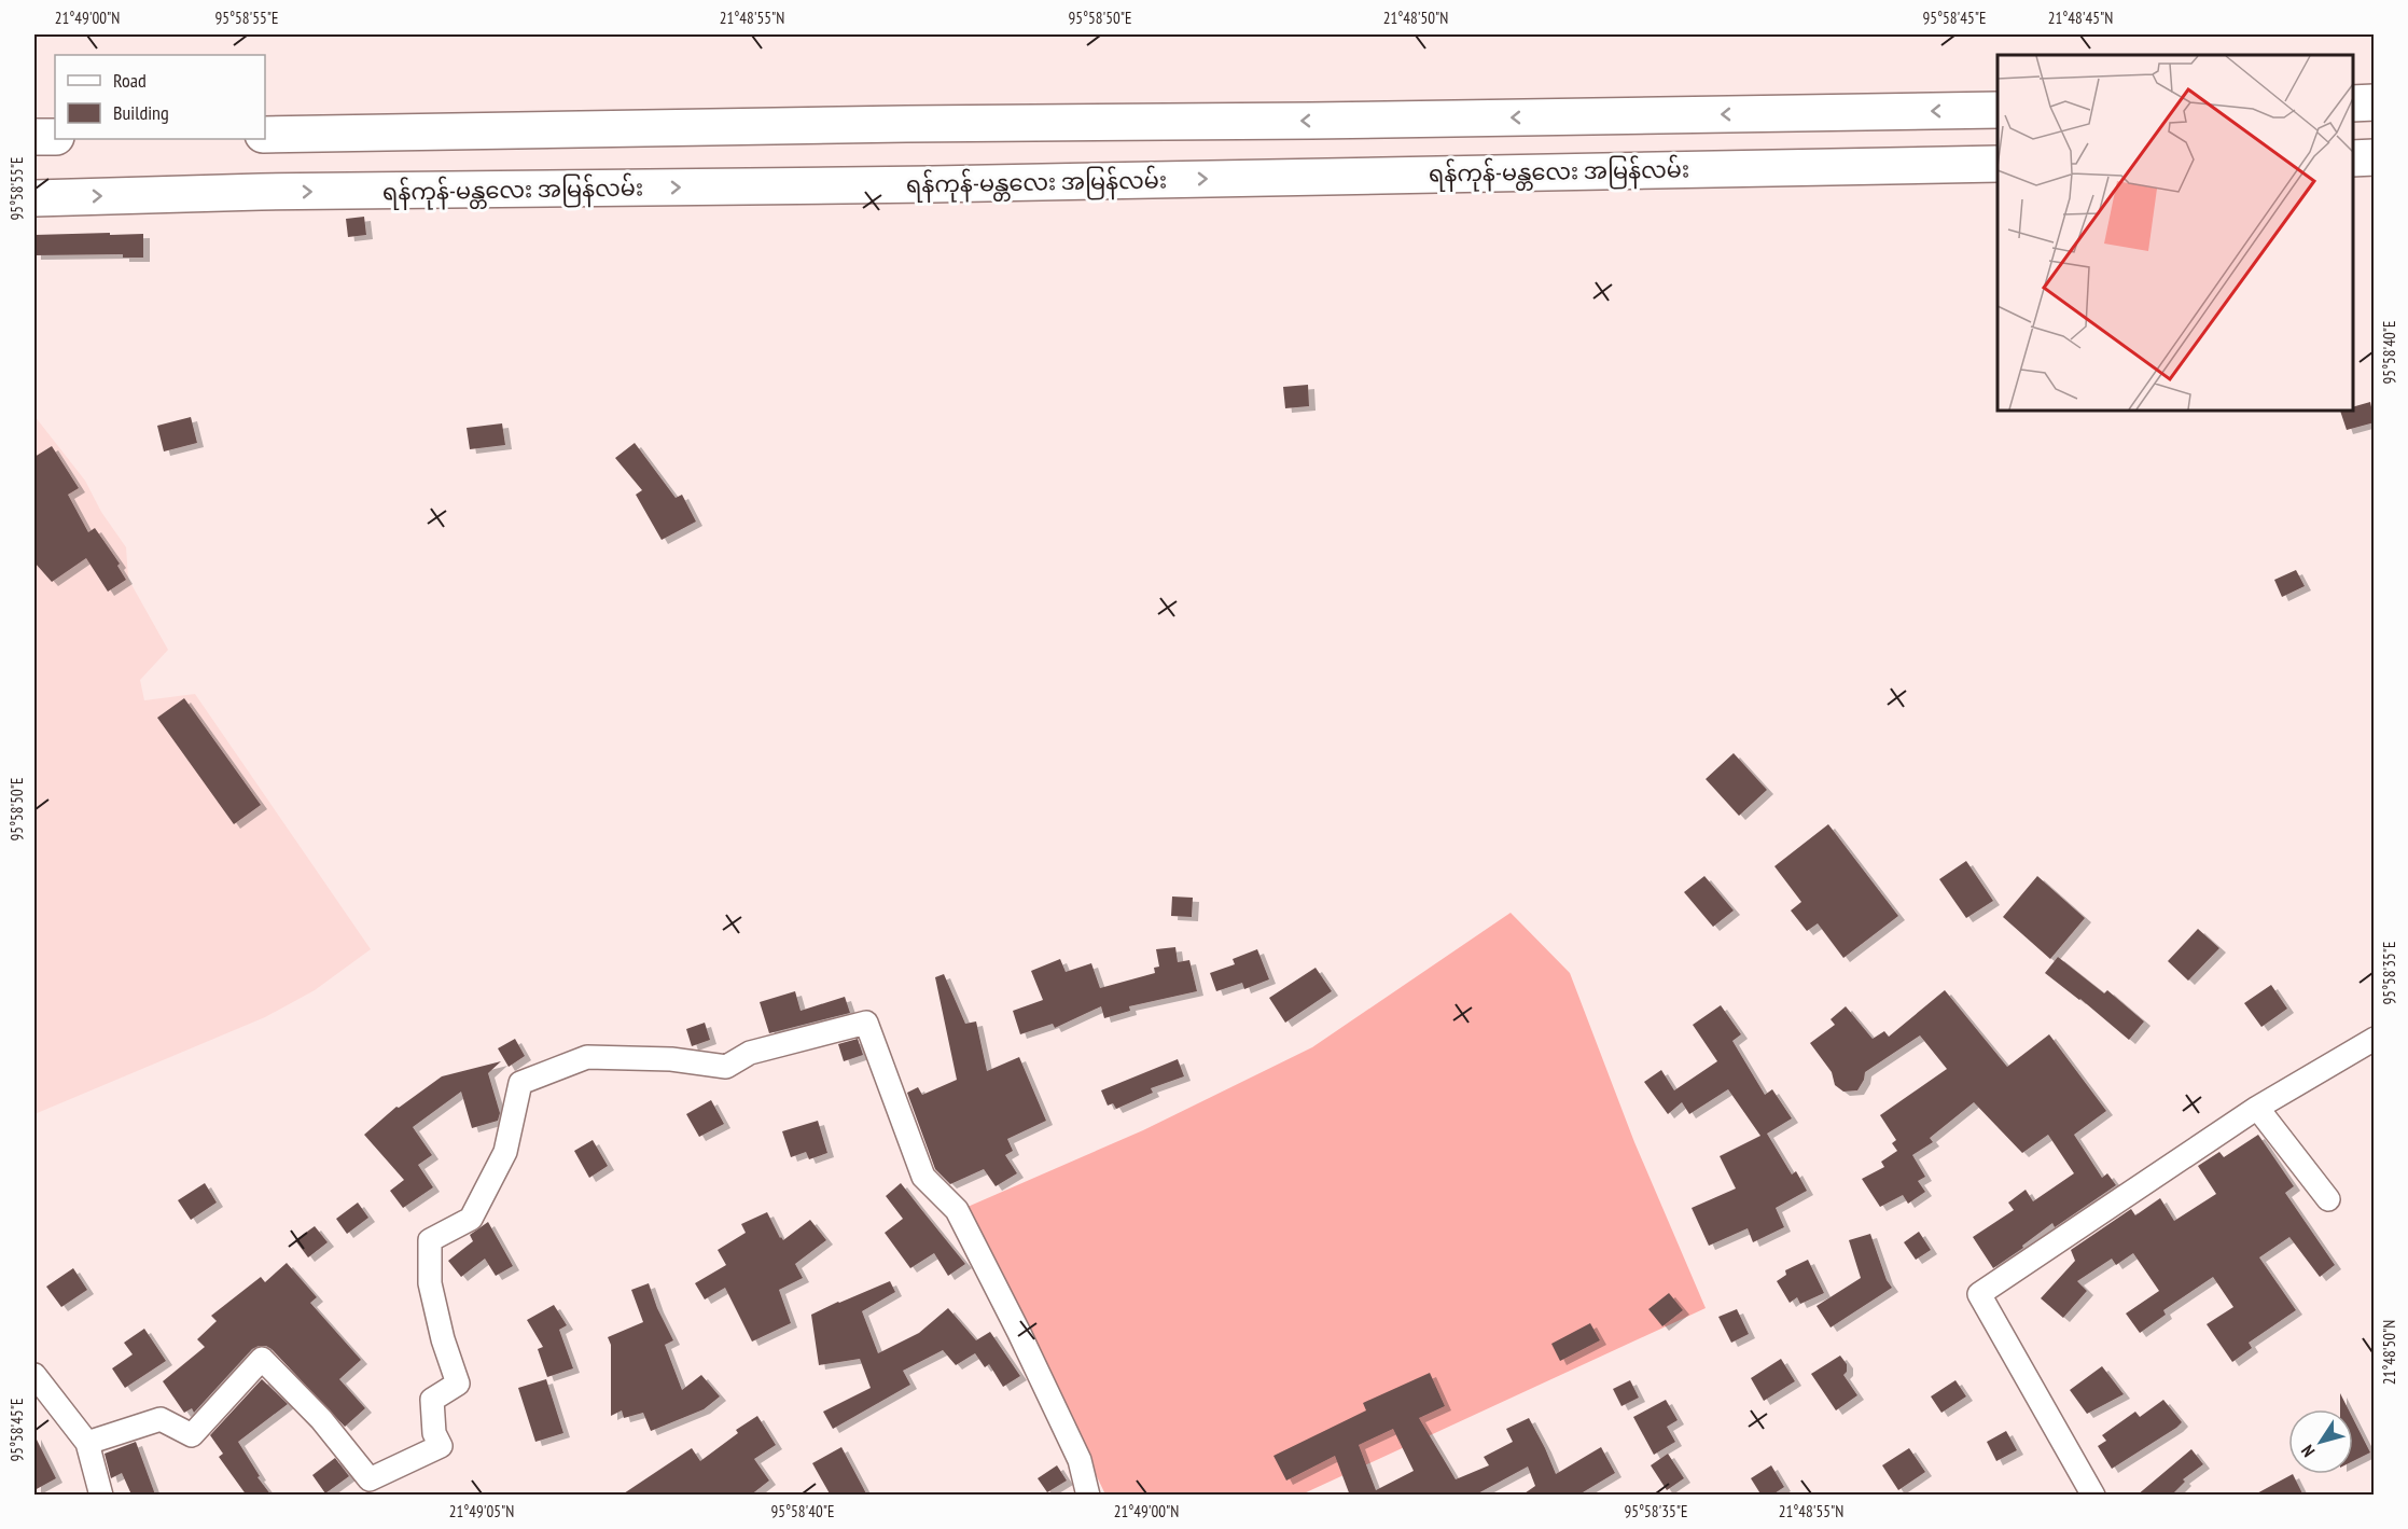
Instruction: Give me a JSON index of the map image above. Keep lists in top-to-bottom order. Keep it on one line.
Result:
{"streets":{"highway":["ရန်ကုန်-မန္တလေး အမြန်လမ်း"]},"legend":["Road","Building"],"north":"bottom left","coordinates":["21°49'00\"N","95°58'55\"E","21°48'55\"N","95°58'50\"E","21°48'50\"N","95°58'45\"E","21°48'45\"N","95°58'40\"E","95°58'35\"E","21°49'05\"N"]}
